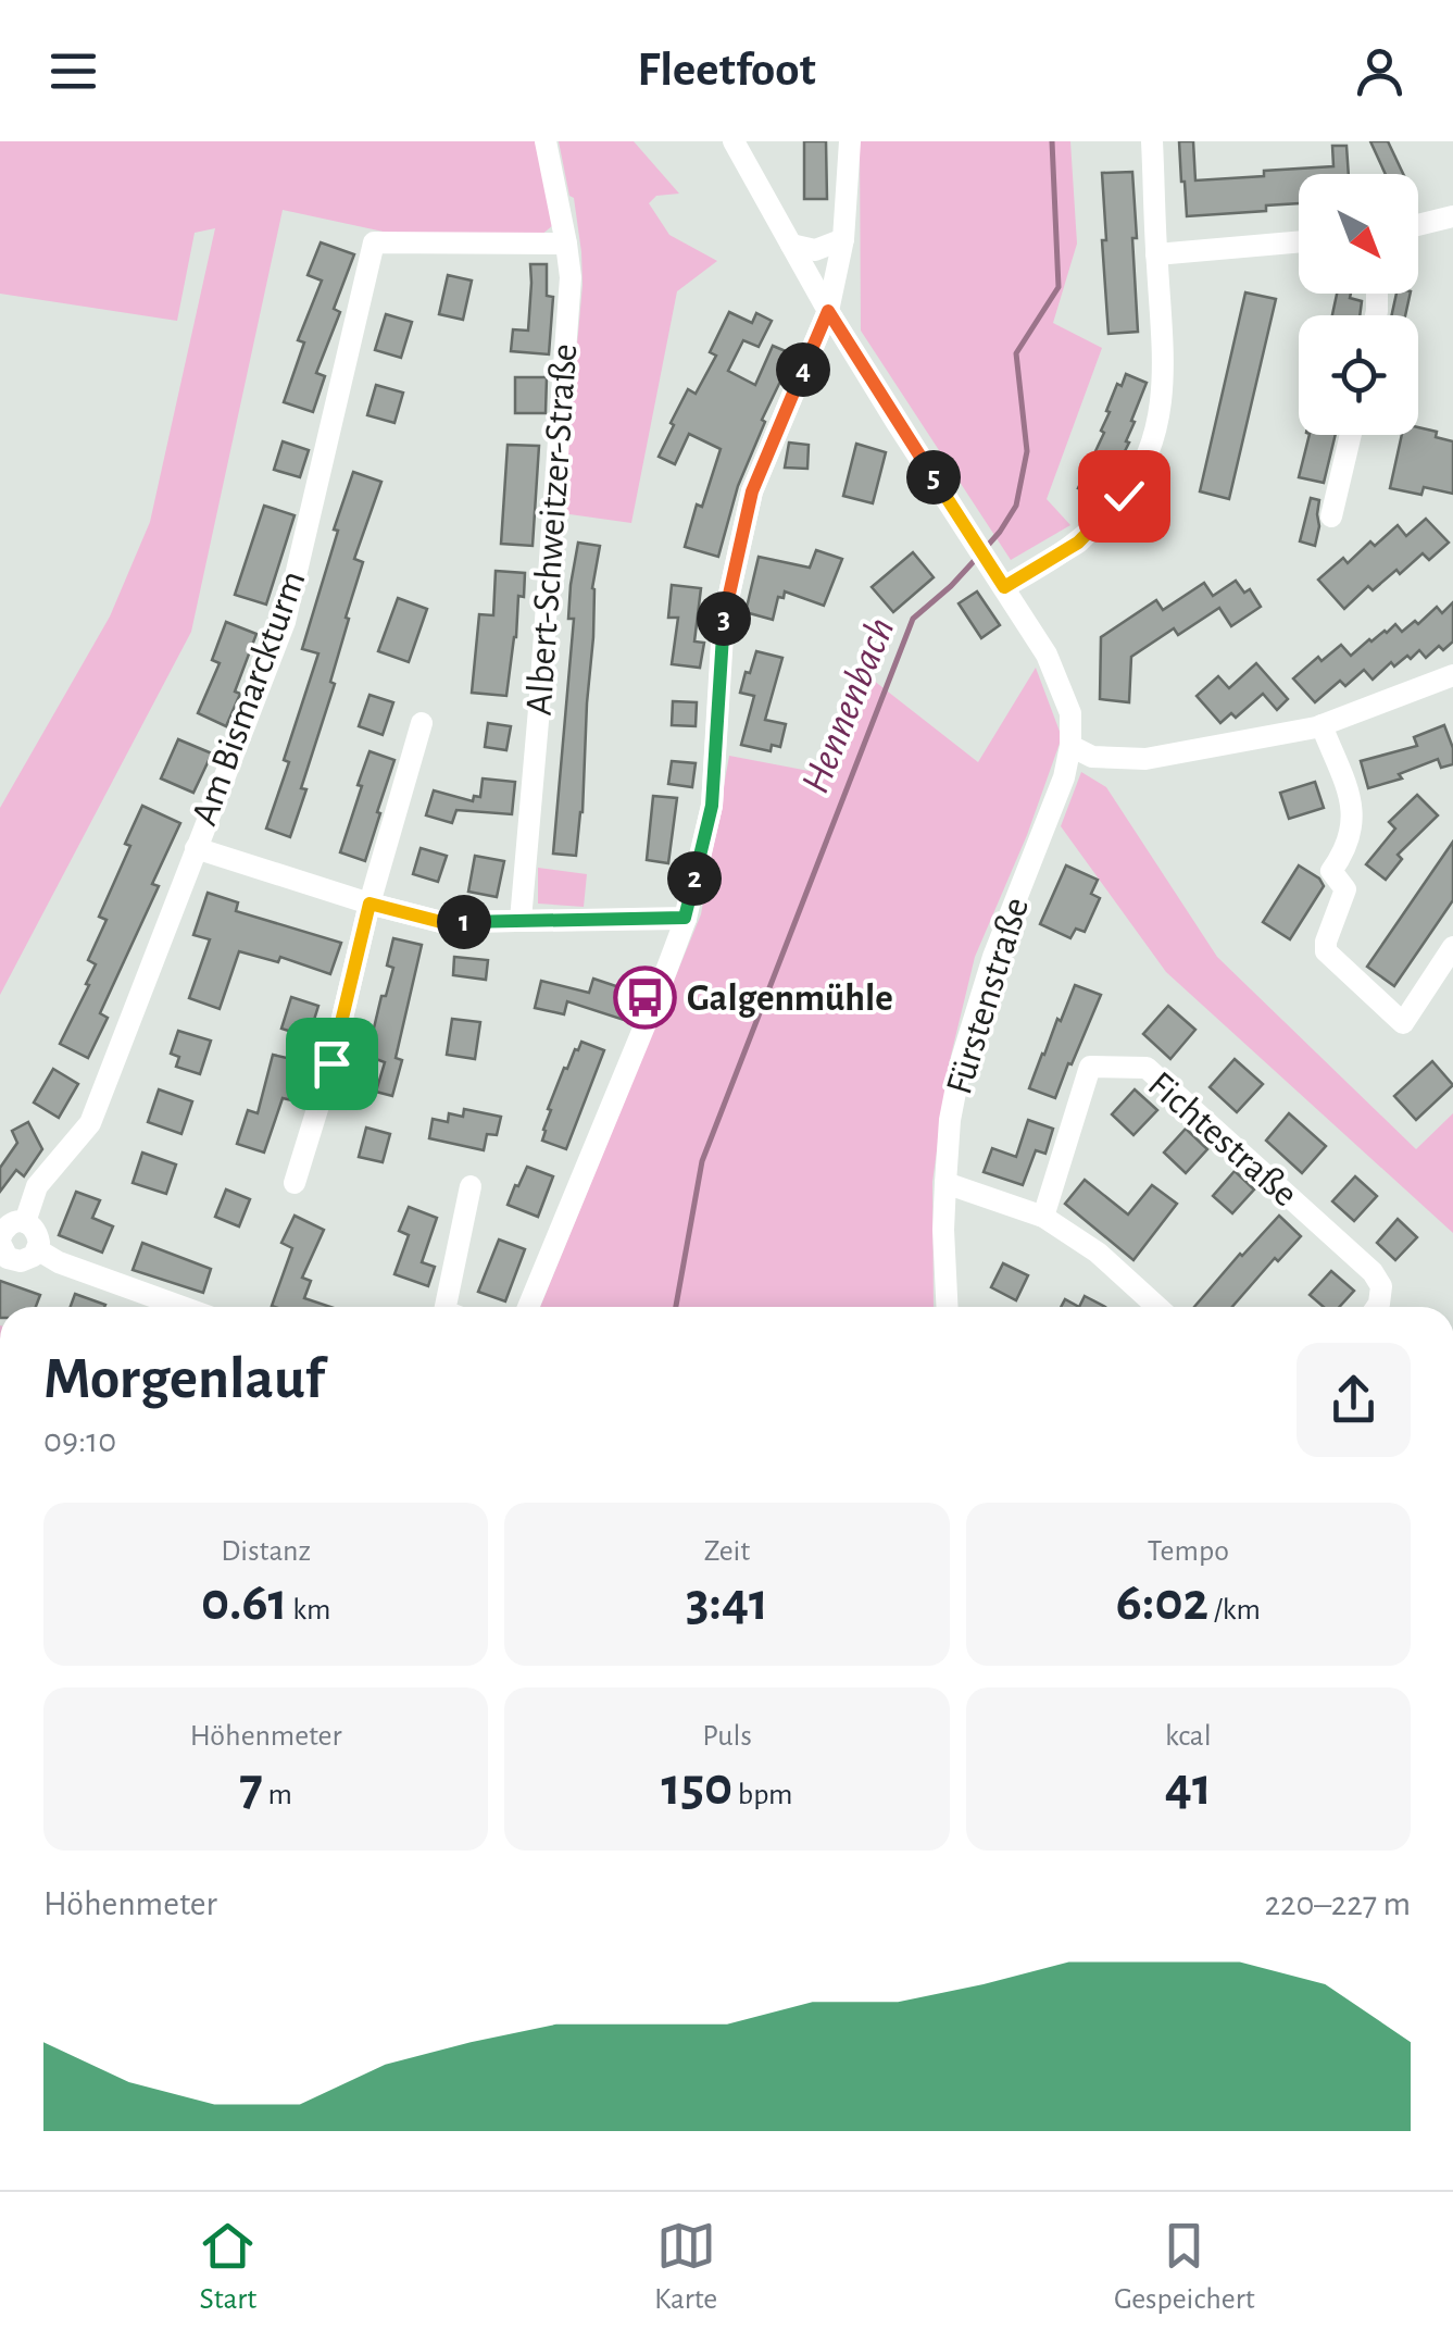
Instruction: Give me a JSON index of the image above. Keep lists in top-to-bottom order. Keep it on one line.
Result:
{"streets":{"street":["Albert-Schweitzer-Straße","Am Bismarckturm","Fürstenstraße","Fichtestraße"]},"crossings":[["Albert-Schweitzer-Straße","Am Bismarckturm"]],"water":["Hennenbach"],"places":{"bus stop":["Galgenmühle"]},"north":"bottom right","page":{"header":"Fleetfoot","pins":["4","5","3","2","1"],"heading":["Morgenlauf","09:10"],"stats":[["Distanz","0.61 km"],["Zeit","3:41"],["Tempo","6:02 /km"],["Höhenmeter","7 m"],["Puls","150 bpm"],["kcal","41"]],"chart":["Höhenmeter","220–227 m"],"tabs":["Start","Karte","Gespeichert"]}}
